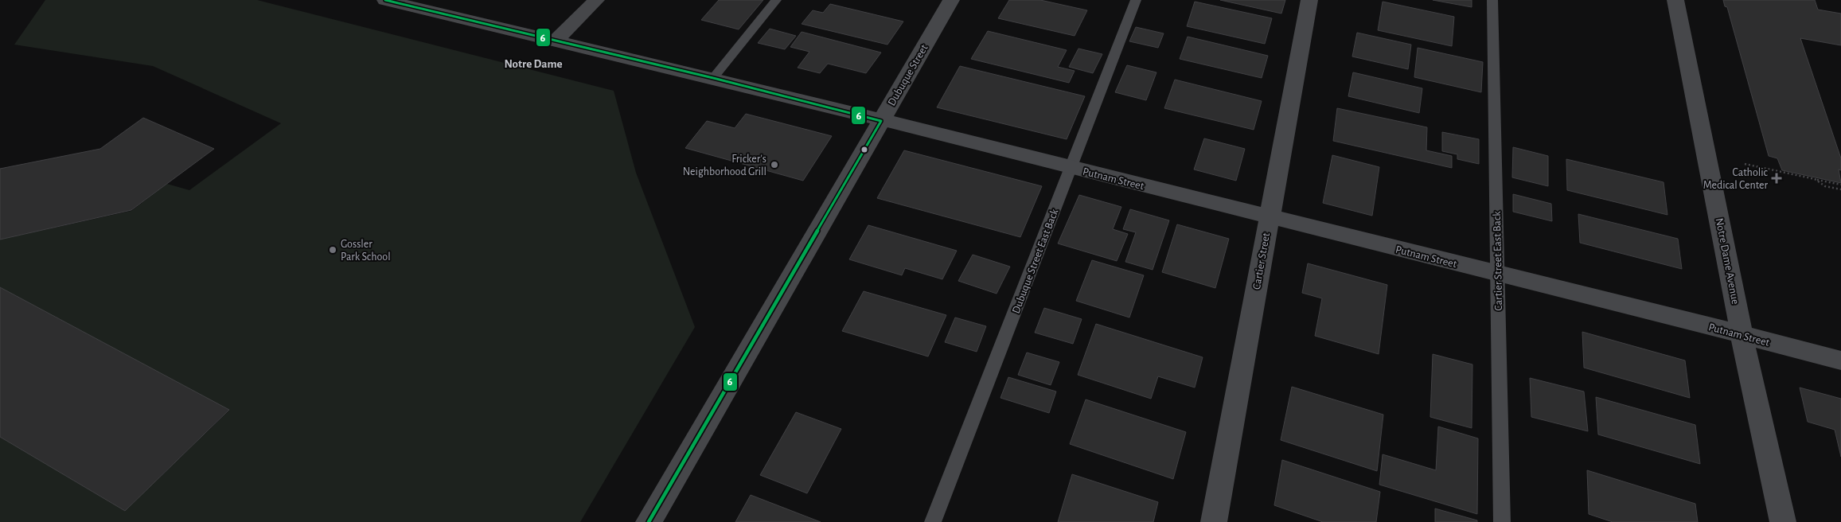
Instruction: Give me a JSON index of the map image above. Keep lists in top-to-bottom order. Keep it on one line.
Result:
{"streets":{"street":["Dubuque Street","Putnam Street","Cartier Street","Notre Dame Avenue"],"lane":["Dubuque Street East Back","Cartier Street East Back"]},"crossings":[["Dubuque Street","Putnam Street"],["Putnam Street","Dubuque Street East Back"],["Putnam Street","Cartier Street"],["Putnam Street","Cartier Street East Back"],["Putnam Street","Notre Dame Avenue"]],"districts":["Notre Dame"],"places":{"other":["Fricker's Neighborhood Grill","Gossler Park School"],"health":["Catholic Medical Center"]},"lines":["transit line 6"]}
